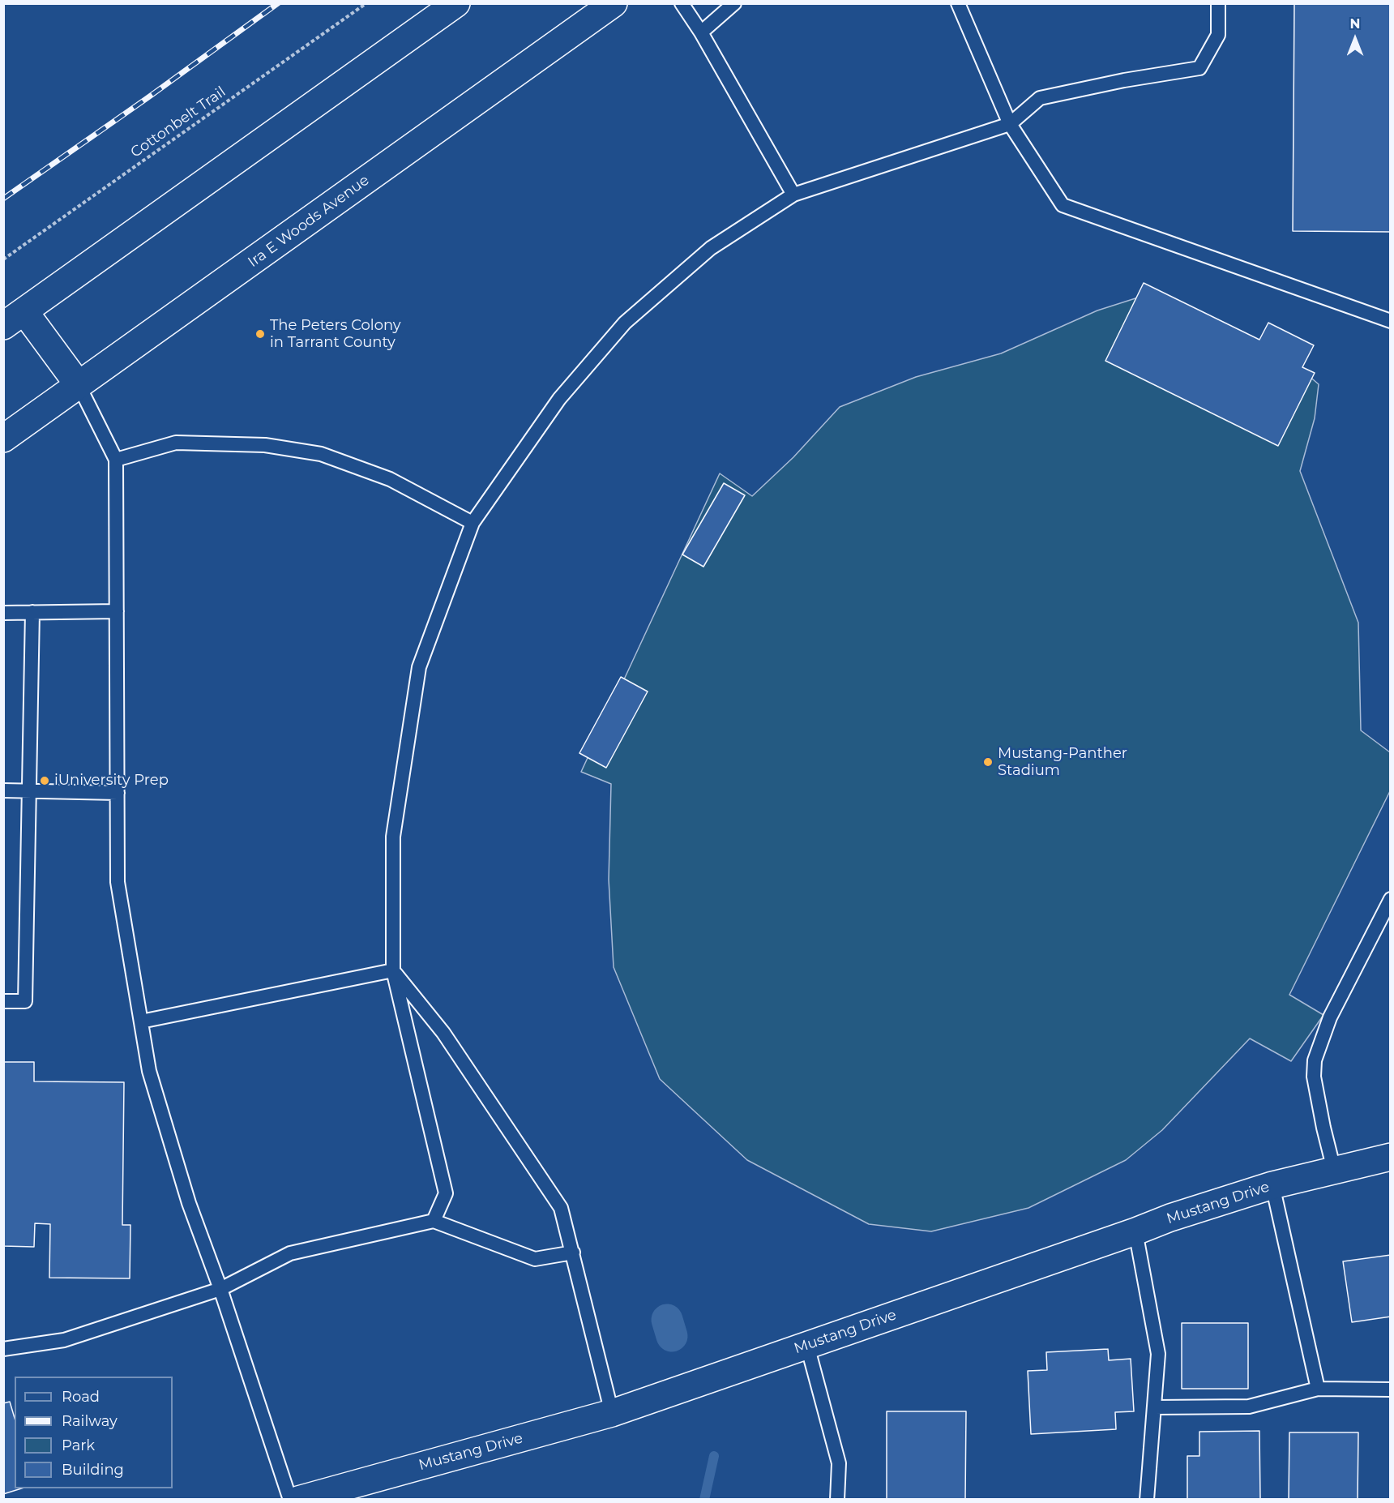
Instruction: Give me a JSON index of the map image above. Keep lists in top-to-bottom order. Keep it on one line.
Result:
{"streets":{"main road":["Ira E Woods Avenue","Mustang Drive"],"path":["Cottonbelt Trail"]},"places":["The Peters Colony in Tarrant County","Mustang-Panther Stadium","iUniversity Prep"],"legend":["Road","Railway","Park","Building"],"north":"top"}
